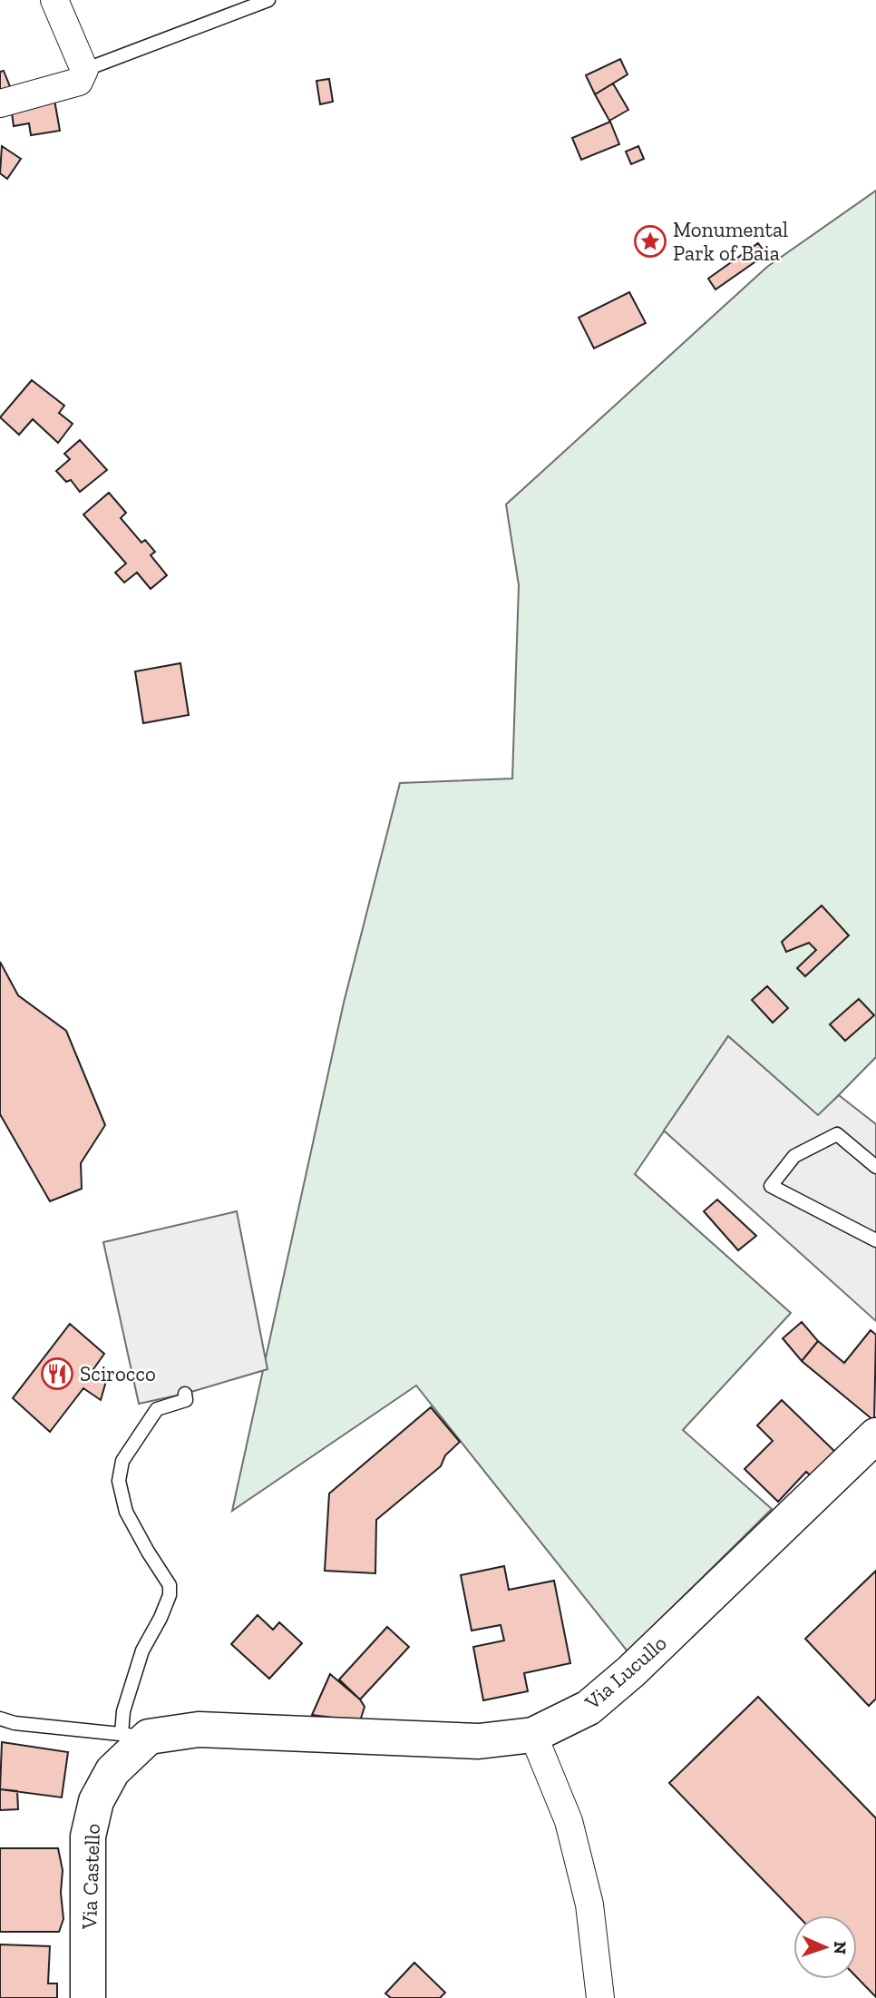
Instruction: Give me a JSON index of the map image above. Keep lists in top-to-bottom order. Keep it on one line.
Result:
{"streets":{"main road":["Via Lucullo","Via Castello"]},"crossings":[["Via Lucullo","Via Castello"]],"places":{"place":["Monumental Park of Baia"],"restaurant":["Scirocco"]},"north":"right"}
